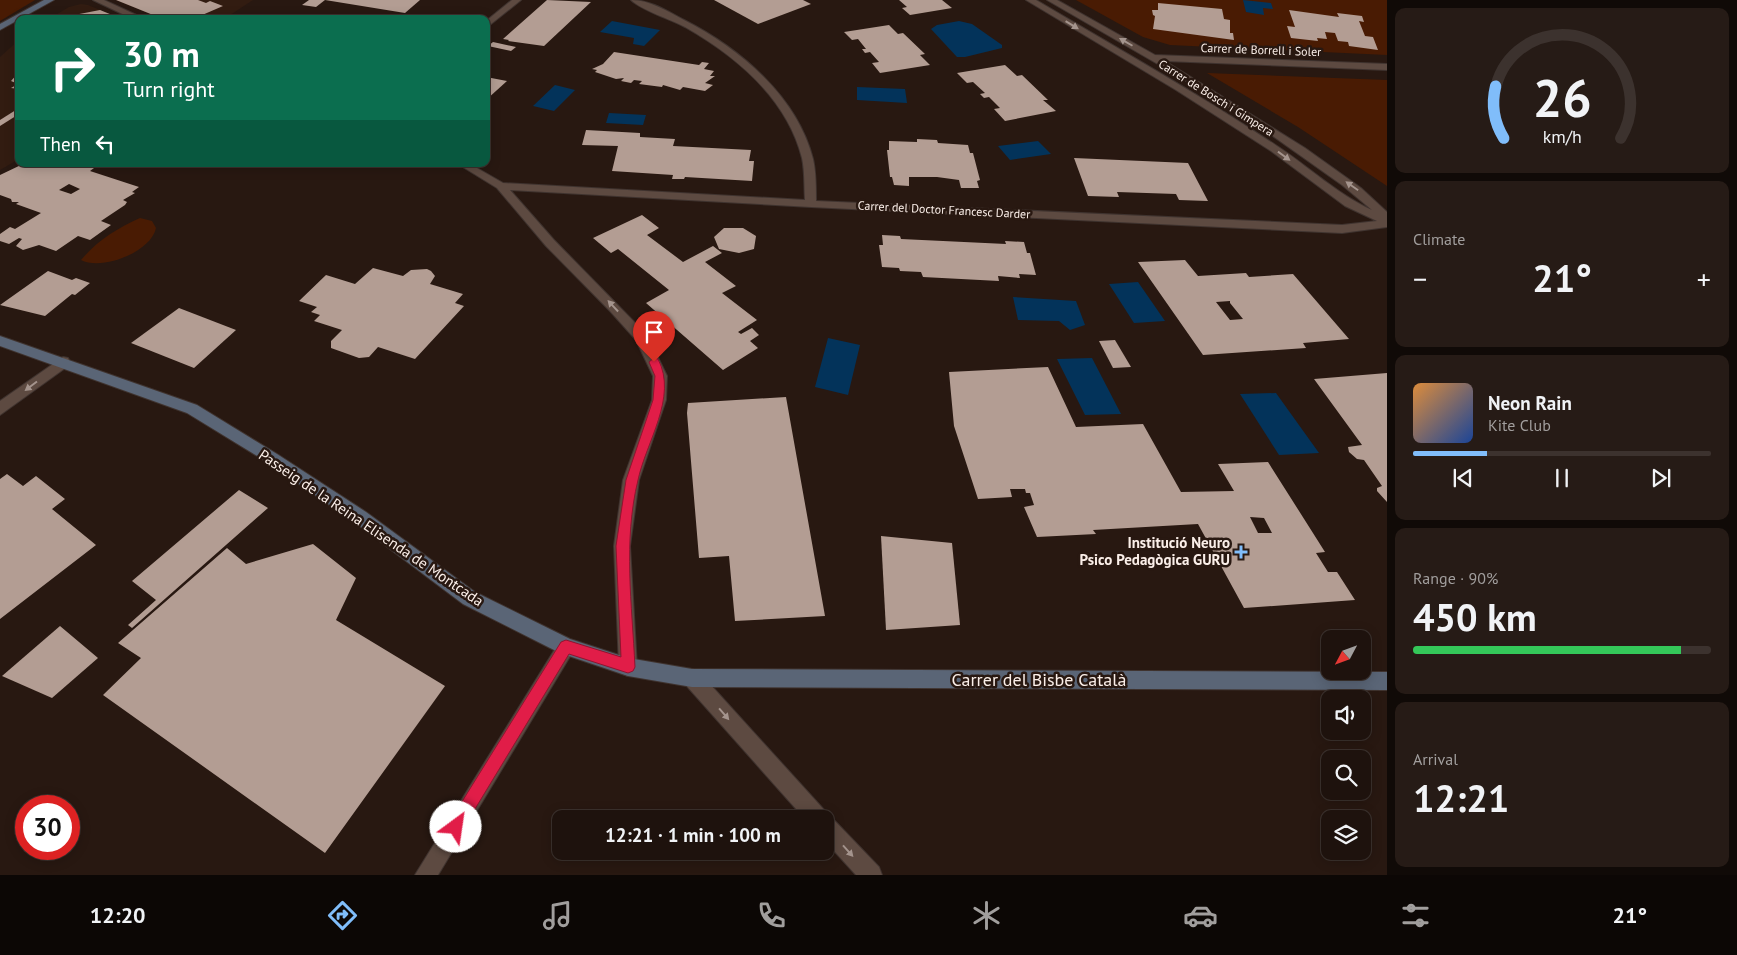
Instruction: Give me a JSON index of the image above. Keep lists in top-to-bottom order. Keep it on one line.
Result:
{"streets":{"street":["Carrer de Borrell i Soler","Carrer de Bosch i Gimpera","Carrer del Doctor Francesc Darder","Passeig de la Reina Elisenda de Montcada","Carrer del Bisbe Català"]},"crossings":[["Carrer de Borrell i Soler","Carrer de Bosch i Gimpera"],["Carrer de Bosch i Gimpera","Carrer del Doctor Francesc Darder"],["Passeig de la Reina Elisenda de Montcada","Carrer del Bisbe Català"]],"places":{"health":["Institució Neuro Psico Pedagògica GURU"]},"north":"bottom left","page":{"turn":["30 m","Turn right"],"then":"Then","tile":["Climate",["Range · 90%","450 km"],["Arrival","12:21"]],"heat":["−","21°","+"],"song":["Neon Rain","Kite Club"],"limit":"30","trip":"12:21 · 1 min · 100 m","tabs":["12:20","21°"],"gauge":["26","km/h"]}}
